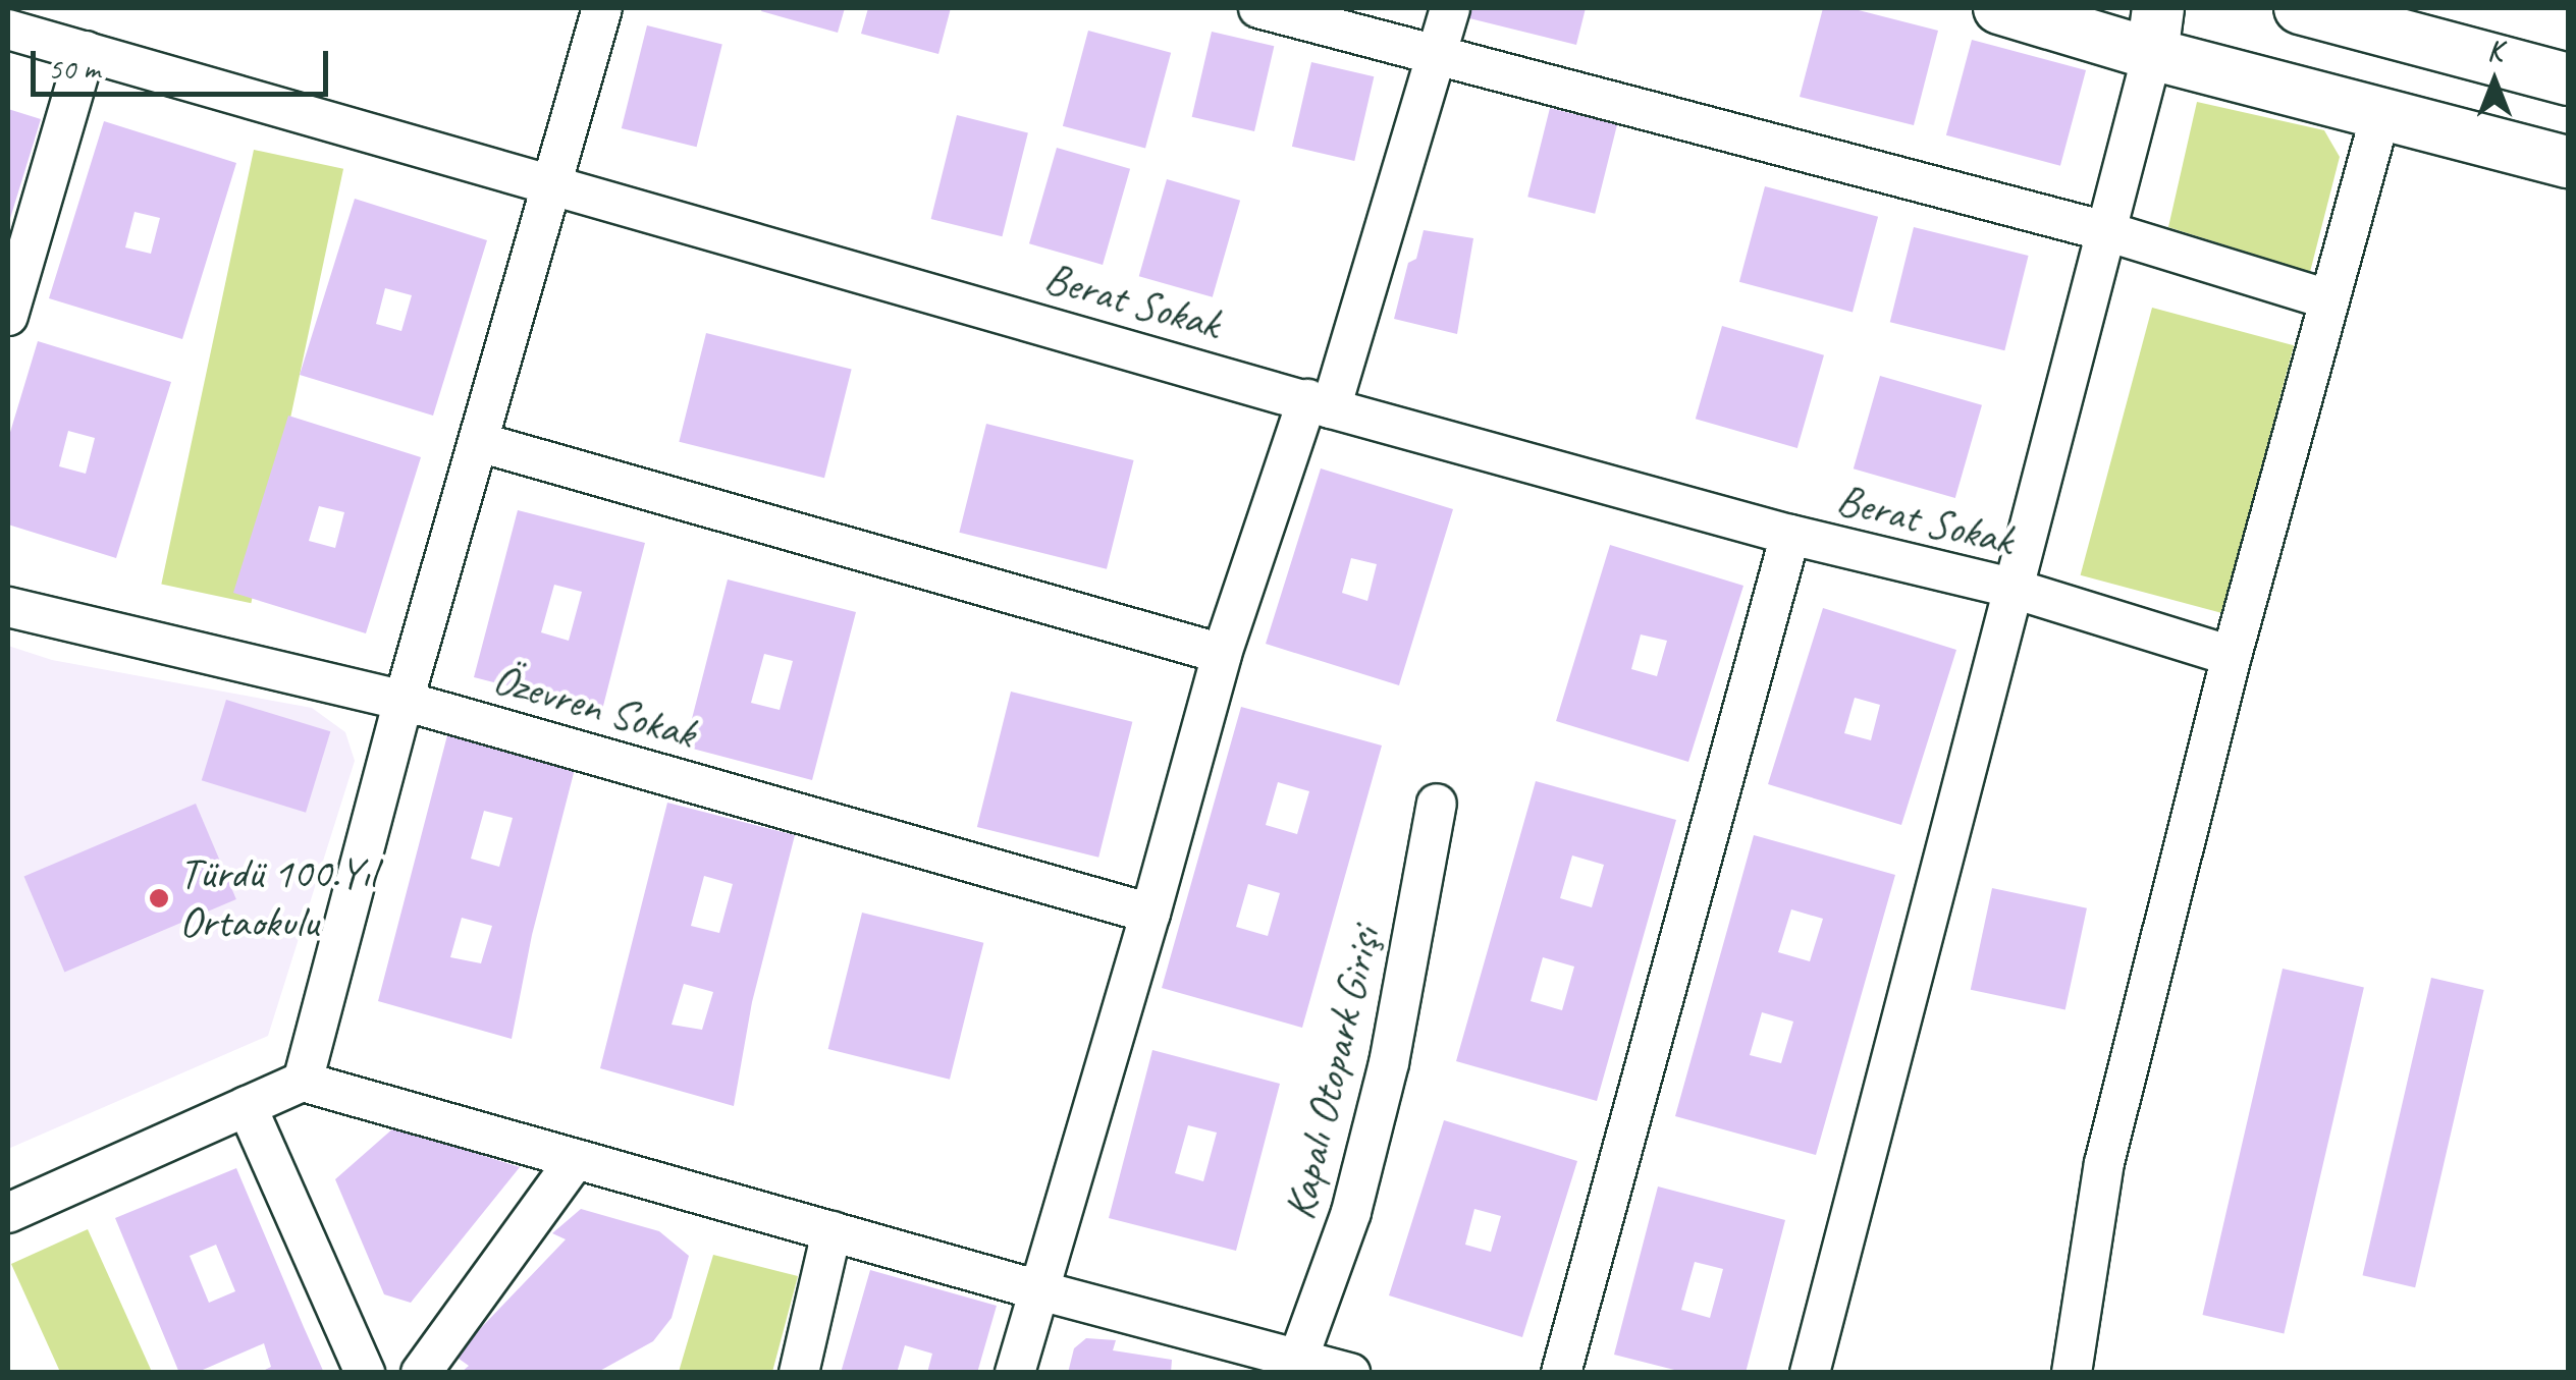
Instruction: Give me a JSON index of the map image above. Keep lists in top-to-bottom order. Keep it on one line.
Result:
{"streets":{"street":["Berat Sokak","Özevren Sokak","Kapalı Otopark Girişi"]},"places":["Türdü 100.Yıl Ortaokulu"],"scale_bar":"50 m","north":"top"}
